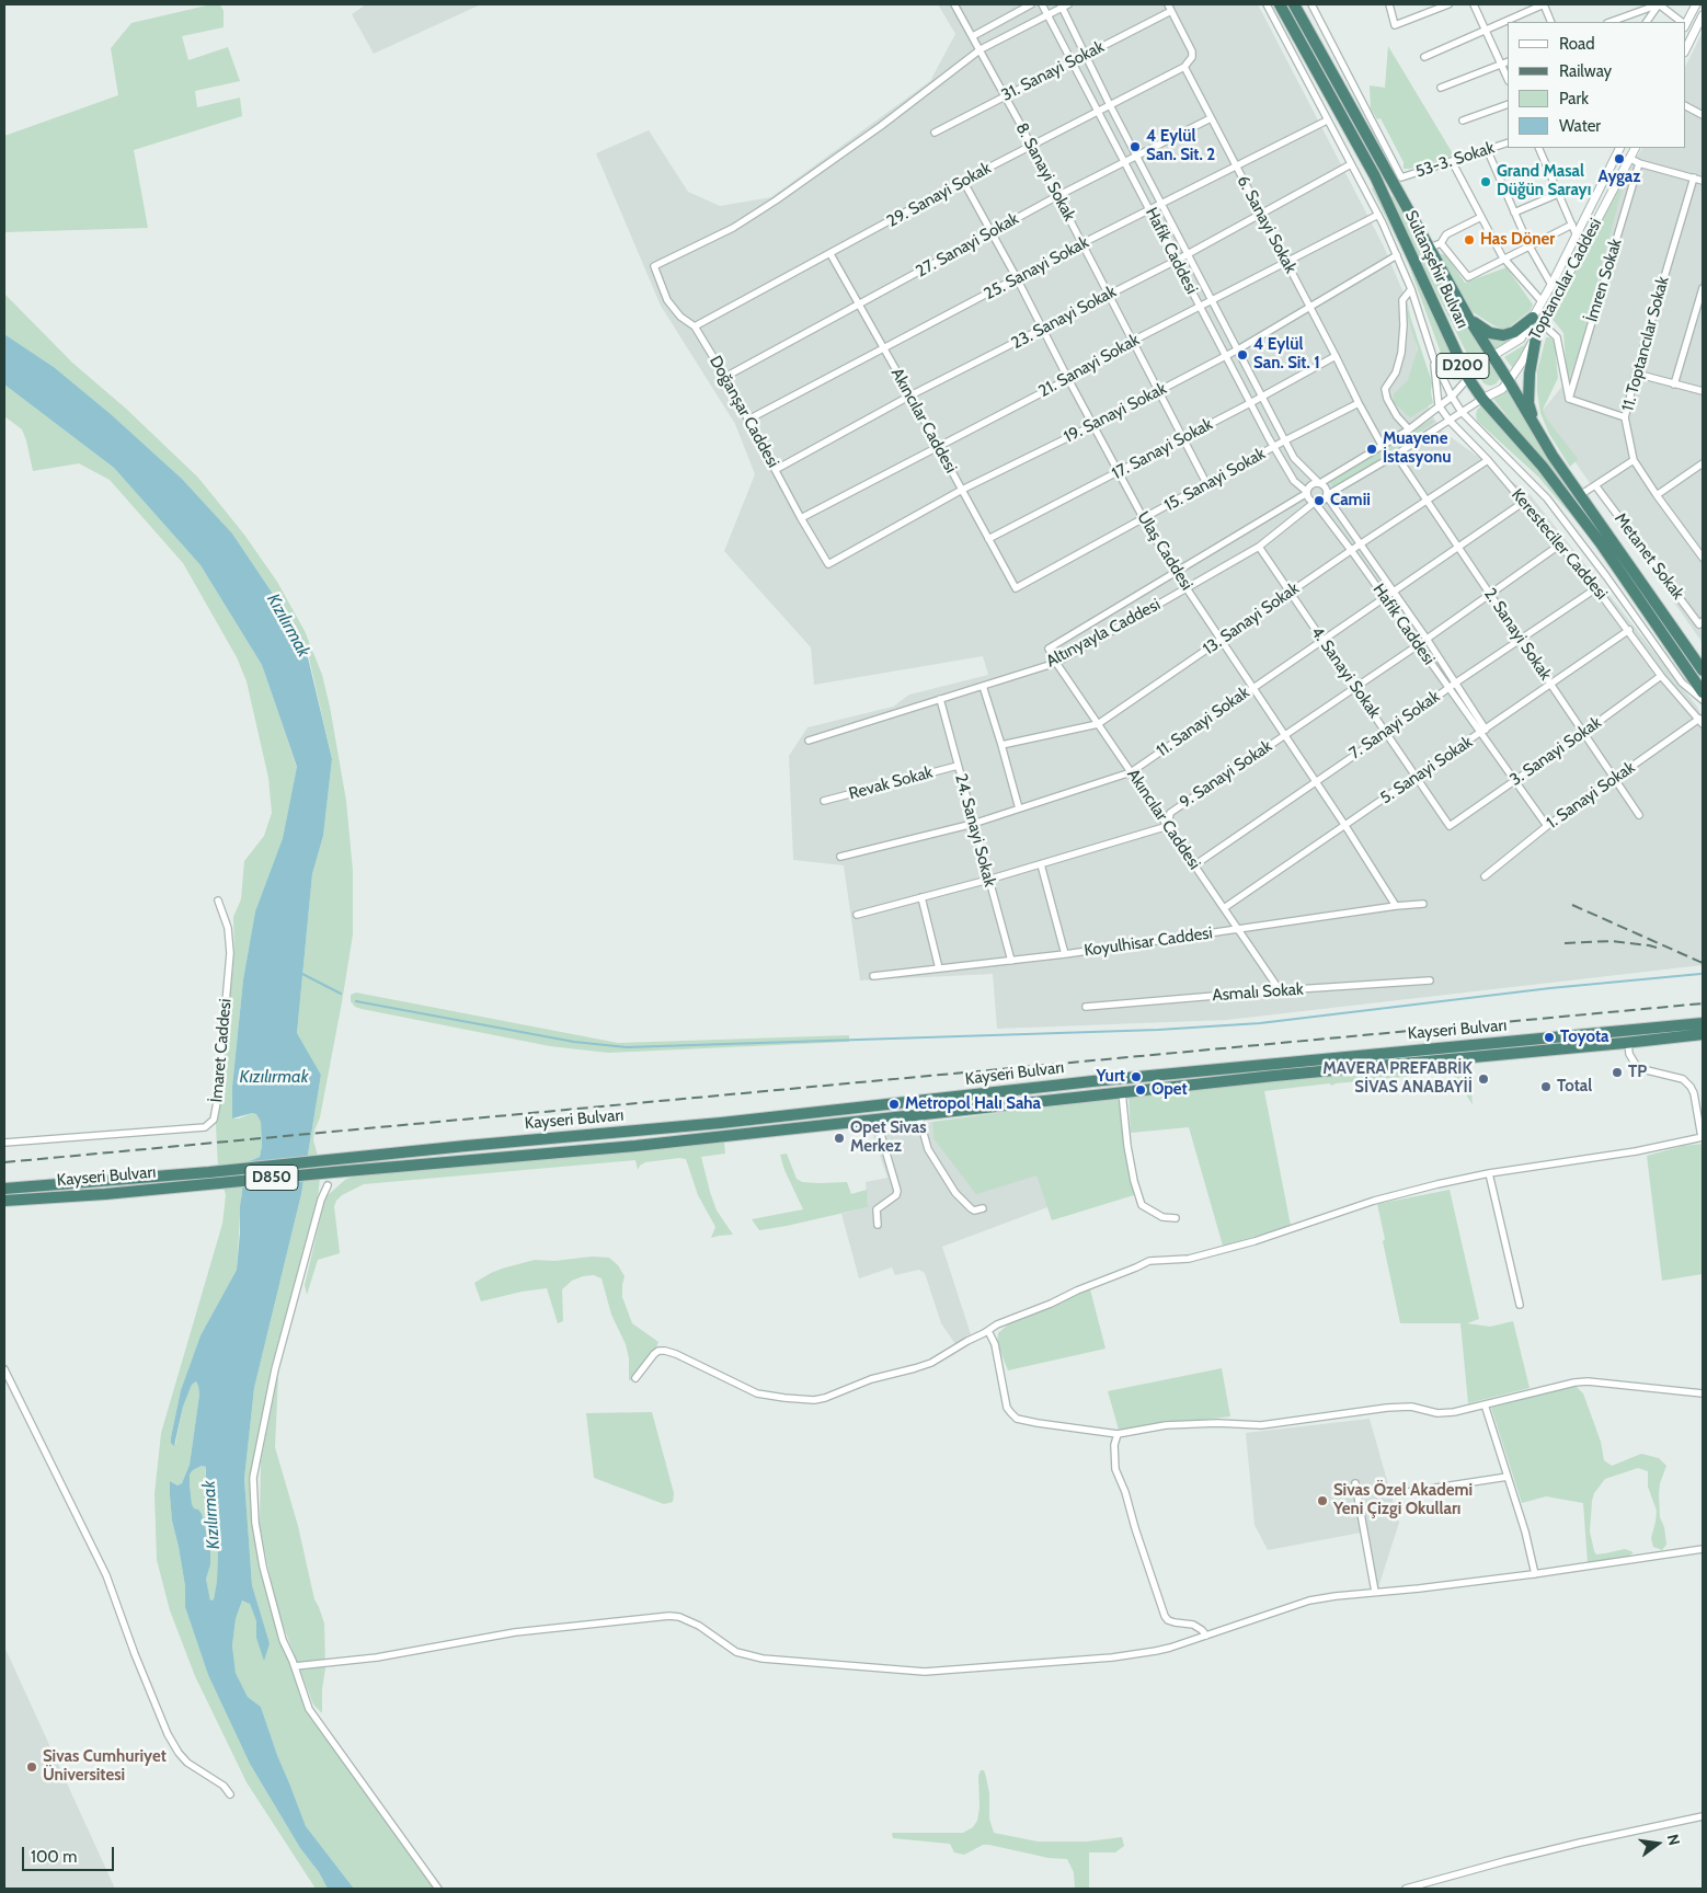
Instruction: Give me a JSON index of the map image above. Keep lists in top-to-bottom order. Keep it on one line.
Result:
{"streets":{"highway":["Sultanşehir Bulvarı","D200","Kayseri Bulvarı","D850"],"street":["31. Sanayi Sokak","53-3. Sokak","8. Sanayi Sokak","29. Sanayi Sokak","6. Sanayi Sokak","27. Sanayi Sokak","Hafik Caddesi","25. Sanayi Sokak","Toptancılar Caddesi","İmren Sokak","23. Sanayi Sokak","11. Toptancılar Sokak","21. Sanayi Sokak","Doğanşar Caddesi","19. Sanayi Sokak","Akıncılar Caddesi","17. Sanayi Sokak","15. Sanayi Sokak","Keresteciler Caddesi","Ulaş Caddesi","Metanet Sokak","13. Sanayi Sokak","Altınyayla Caddesi","2. Sanayi Sokak","4. Sanayi Sokak","11. Sanayi Sokak","7. Sanayi Sokak","3. Sanayi Sokak","5. Sanayi Sokak","9. Sanayi Sokak","Revak Sokak","1. Sanayi Sokak","24. Sanayi Sokak","Koyulhisar Caddesi","Asmalı Sokak","İmaret Caddesi"]},"crossings":[["31. Sanayi Sokak","8. Sanayi Sokak"],["31. Sanayi Sokak","Hafik Caddesi"],["8. Sanayi Sokak","29. Sanayi Sokak"],["8. Sanayi Sokak","27. Sanayi Sokak"],["8. Sanayi Sokak","25. Sanayi Sokak"],["8. Sanayi Sokak","23. Sanayi Sokak"],["8. Sanayi Sokak","21. Sanayi Sokak"],["8. Sanayi Sokak","Doğanşar Caddesi"],["8. Sanayi Sokak","19. Sanayi Sokak"],["8. Sanayi Sokak","17. Sanayi Sokak"],["8. Sanayi Sokak","15. Sanayi Sokak"],["29. Sanayi Sokak","6. Sanayi Sokak"],["29. Sanayi Sokak","Hafik Caddesi"],["29. Sanayi Sokak","Doğanşar Caddesi"],["29. Sanayi Sokak","Akıncılar Caddesi"],["29. Sanayi Sokak","Ulaş Caddesi"],["6. Sanayi Sokak","27. Sanayi Sokak"],["6. Sanayi Sokak","25. Sanayi Sokak"],["6. Sanayi Sokak","23. Sanayi Sokak"],["6. Sanayi Sokak","21. Sanayi Sokak"],["6. Sanayi Sokak","19. Sanayi Sokak"],["6. Sanayi Sokak","17. Sanayi Sokak"],["6. Sanayi Sokak","15. Sanayi Sokak"],["27. Sanayi Sokak","Hafik Caddesi"],["27. Sanayi Sokak","Doğanşar Caddesi"],["27. Sanayi Sokak","Akıncılar Caddesi"],["27. Sanayi Sokak","Ulaş Caddesi"],["Hafik Caddesi","25. Sanayi Sokak"],["Hafik Caddesi","23. Sanayi Sokak"],["Hafik Caddesi","21. Sanayi Sokak"],["Hafik Caddesi","19. Sanayi Sokak"],["Hafik Caddesi","17. Sanayi Sokak"],["Hafik Caddesi","15. Sanayi Sokak"],["Hafik Caddesi","13. Sanayi Sokak"],["Hafik Caddesi","Altınyayla Caddesi"],["Hafik Caddesi","11. Sanayi Sokak"],["Hafik Caddesi","7. Sanayi Sokak"],["Hafik Caddesi","3. Sanayi Sokak"],["Hafik Caddesi","5. Sanayi Sokak"],["Hafik Caddesi","9. Sanayi Sokak"],["Hafik Caddesi","1. Sanayi Sokak"],["25. Sanayi Sokak","Doğanşar Caddesi"],["25. Sanayi Sokak","Akıncılar Caddesi"],["25. Sanayi Sokak","Ulaş Caddesi"],["Sultanşehir Bulvarı","Toptancılar Caddesi"],["23. Sanayi Sokak","Doğanşar Caddesi"],["23. Sanayi Sokak","Akıncılar Caddesi"],["23. Sanayi Sokak","Ulaş Caddesi"],["21. Sanayi Sokak","Doğanşar Caddesi"],["21. Sanayi Sokak","Akıncılar Caddesi"],["21. Sanayi Sokak","Ulaş Caddesi"],["Doğanşar Caddesi","19. Sanayi Sokak"],["19. Sanayi Sokak","Akıncılar Caddesi"],["19. Sanayi Sokak","Ulaş Caddesi"],["Akıncılar Caddesi","17. Sanayi Sokak"],["Akıncılar Caddesi","15. Sanayi Sokak"],["Akıncılar Caddesi","13. Sanayi Sokak"],["Akıncılar Caddesi","Altınyayla Caddesi"],["Akıncılar Caddesi","11. Sanayi Sokak"],["Akıncılar Caddesi","7. Sanayi Sokak"],["Akıncılar Caddesi","5. Sanayi Sokak"],["Akıncılar Caddesi","9. Sanayi Sokak"],["Akıncılar Caddesi","Koyulhisar Caddesi"],["Akıncılar Caddesi","Asmalı Sokak"],["17. Sanayi Sokak","Ulaş Caddesi"],["15. Sanayi Sokak","Ulaş Caddesi"],["Keresteciler Caddesi","13. Sanayi Sokak"],["Keresteciler Caddesi","11. Sanayi Sokak"],["Keresteciler Caddesi","7. Sanayi Sokak"],["Keresteciler Caddesi","3. Sanayi Sokak"],["Keresteciler Caddesi","5. Sanayi Sokak"],["Keresteciler Caddesi","9. Sanayi Sokak"],["Keresteciler Caddesi","1. Sanayi Sokak"],["Ulaş Caddesi","13. Sanayi Sokak"],["Ulaş Caddesi","Altınyayla Caddesi"],["Ulaş Caddesi","11. Sanayi Sokak"],["Ulaş Caddesi","7. Sanayi Sokak"],["Ulaş Caddesi","5. Sanayi Sokak"],["Ulaş Caddesi","9. Sanayi Sokak"],["Ulaş Caddesi","Koyulhisar Caddesi"],["13. Sanayi Sokak","2. Sanayi Sokak"],["13. Sanayi Sokak","4. Sanayi Sokak"],["Altınyayla Caddesi","4. Sanayi Sokak"],["Altınyayla Caddesi","24. Sanayi Sokak"],["2. Sanayi Sokak","11. Sanayi Sokak"],["2. Sanayi Sokak","7. Sanayi Sokak"],["2. Sanayi Sokak","3. Sanayi Sokak"],["2. Sanayi Sokak","5. Sanayi Sokak"],["2. Sanayi Sokak","9. Sanayi Sokak"],["2. Sanayi Sokak","1. Sanayi Sokak"],["4. Sanayi Sokak","11. Sanayi Sokak"],["4. Sanayi Sokak","7. Sanayi Sokak"],["4. Sanayi Sokak","3. Sanayi Sokak"],["4. Sanayi Sokak","5. Sanayi Sokak"],["4. Sanayi Sokak","9. Sanayi Sokak"],["11. Sanayi Sokak","24. Sanayi Sokak"],["9. Sanayi Sokak","24. Sanayi Sokak"],["Revak Sokak","24. Sanayi Sokak"],["24. Sanayi Sokak","Koyulhisar Caddesi"]],"water":["Kızılırmak"],"places":["4 Eylül San. Sit. 2","Aygaz","Grand Masal Düğün Sarayı","Has Döner","4 Eylül San. Sit. 1","Muayene İstasyonu","Camii","Toyota","TP","Yurt","MAVERA PREFABRİK SİVAS ANABAYİİ","Total","Opet","Metropol Halı Saha","Opet Sivas Merkez","Sivas Özel Akademi Yeni Çizgi Okulları","Sivas Cumhuriyet Üniversitesi"],"legend":["Road","Railway","Park","Water"],"scale_bar":"100 m","north":"right"}
